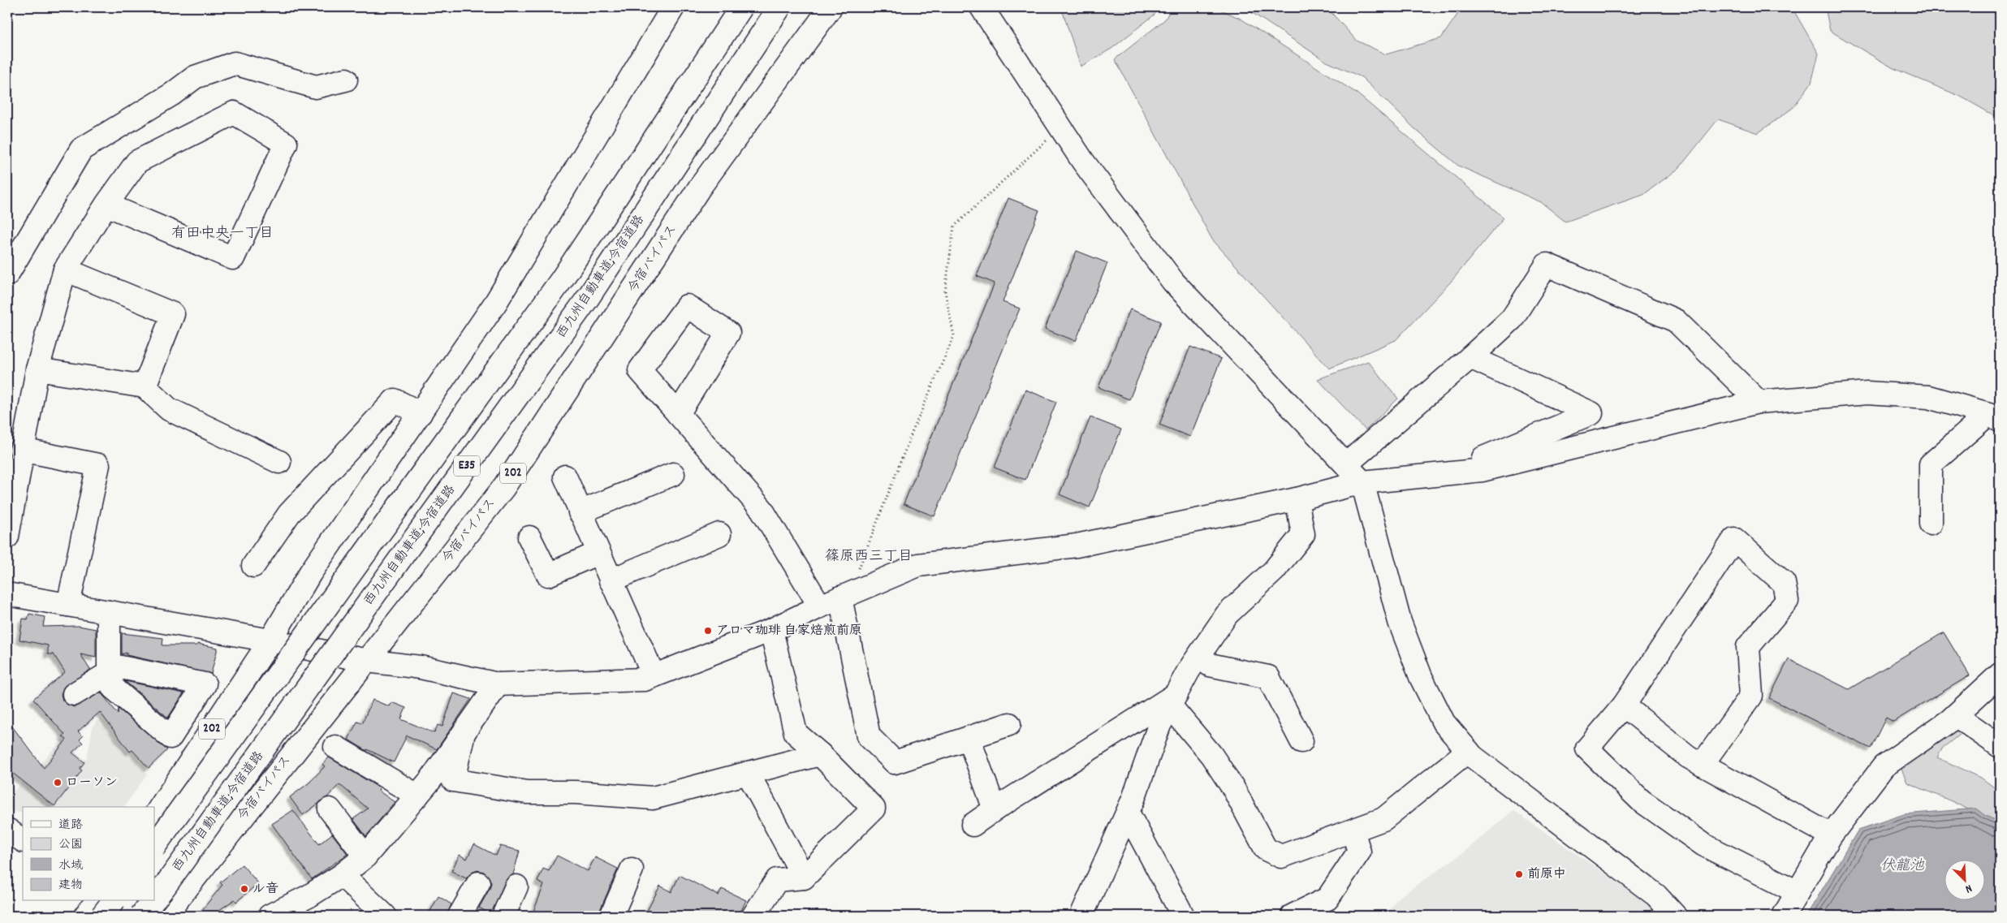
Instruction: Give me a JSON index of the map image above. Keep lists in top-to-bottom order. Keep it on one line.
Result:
{"streets":{"main road":["今宿バイパス","西九州自動車道;今宿道路","E35","202"]},"districts":["有田中央一丁目","篠原西三丁目"],"water":["伏龍池"],"places":["アロマ珈琲 自家焙煎前原","ローソン","前原中","ル音"],"legend":["道路","公園","水域","建物"],"north":"bottom right"}
